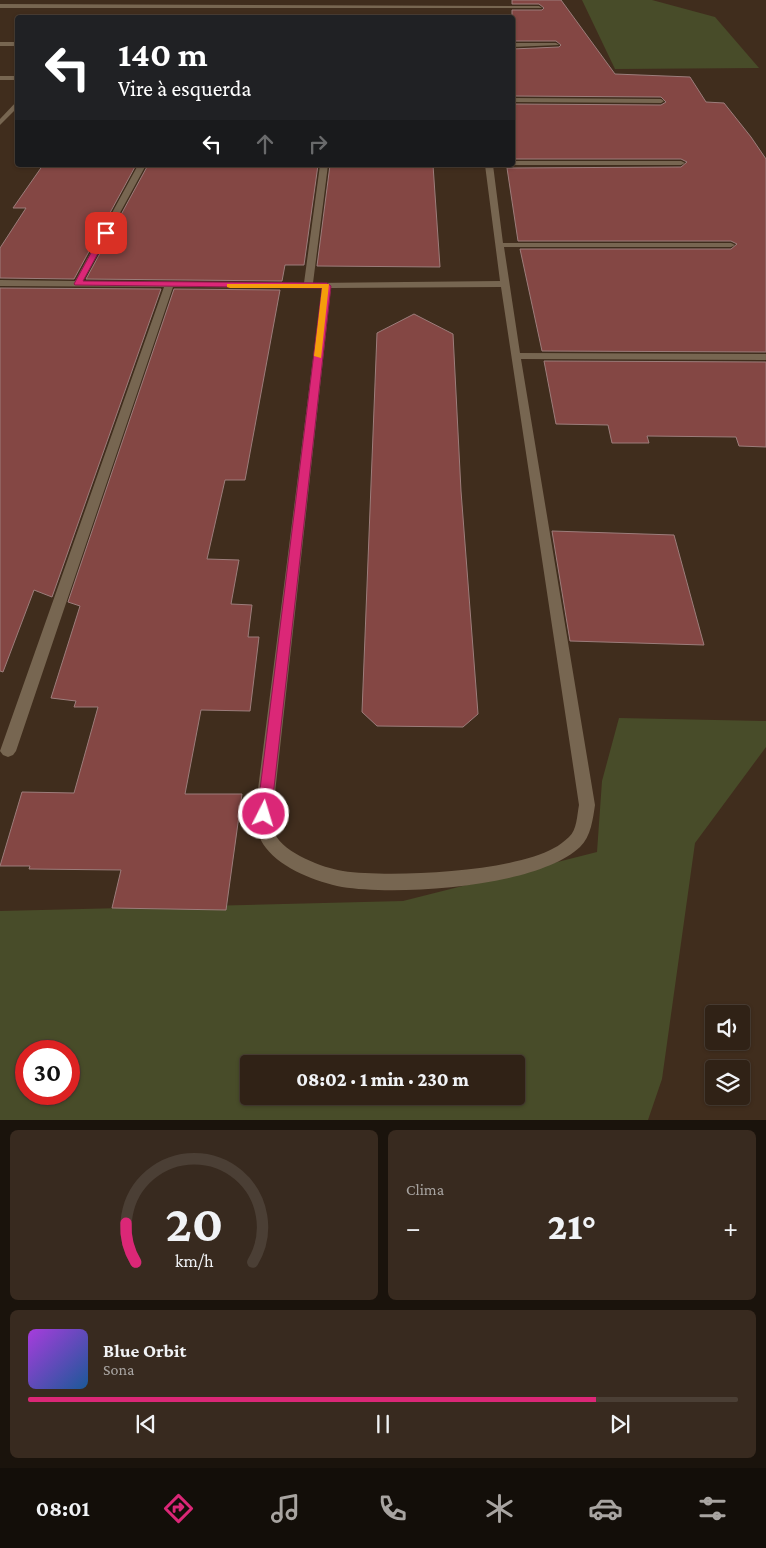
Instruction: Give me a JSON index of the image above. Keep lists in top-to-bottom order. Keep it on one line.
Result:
{"page":{"turn":["140 m","Vire à esquerda"],"limit":"30","trip":"08:02 · 1 min · 230 m","tile":"Clima","heat":["−","21°","+"],"song":["Blue Orbit","Sona"],"tabs":"08:01","gauge":["20","km/h"]}}
